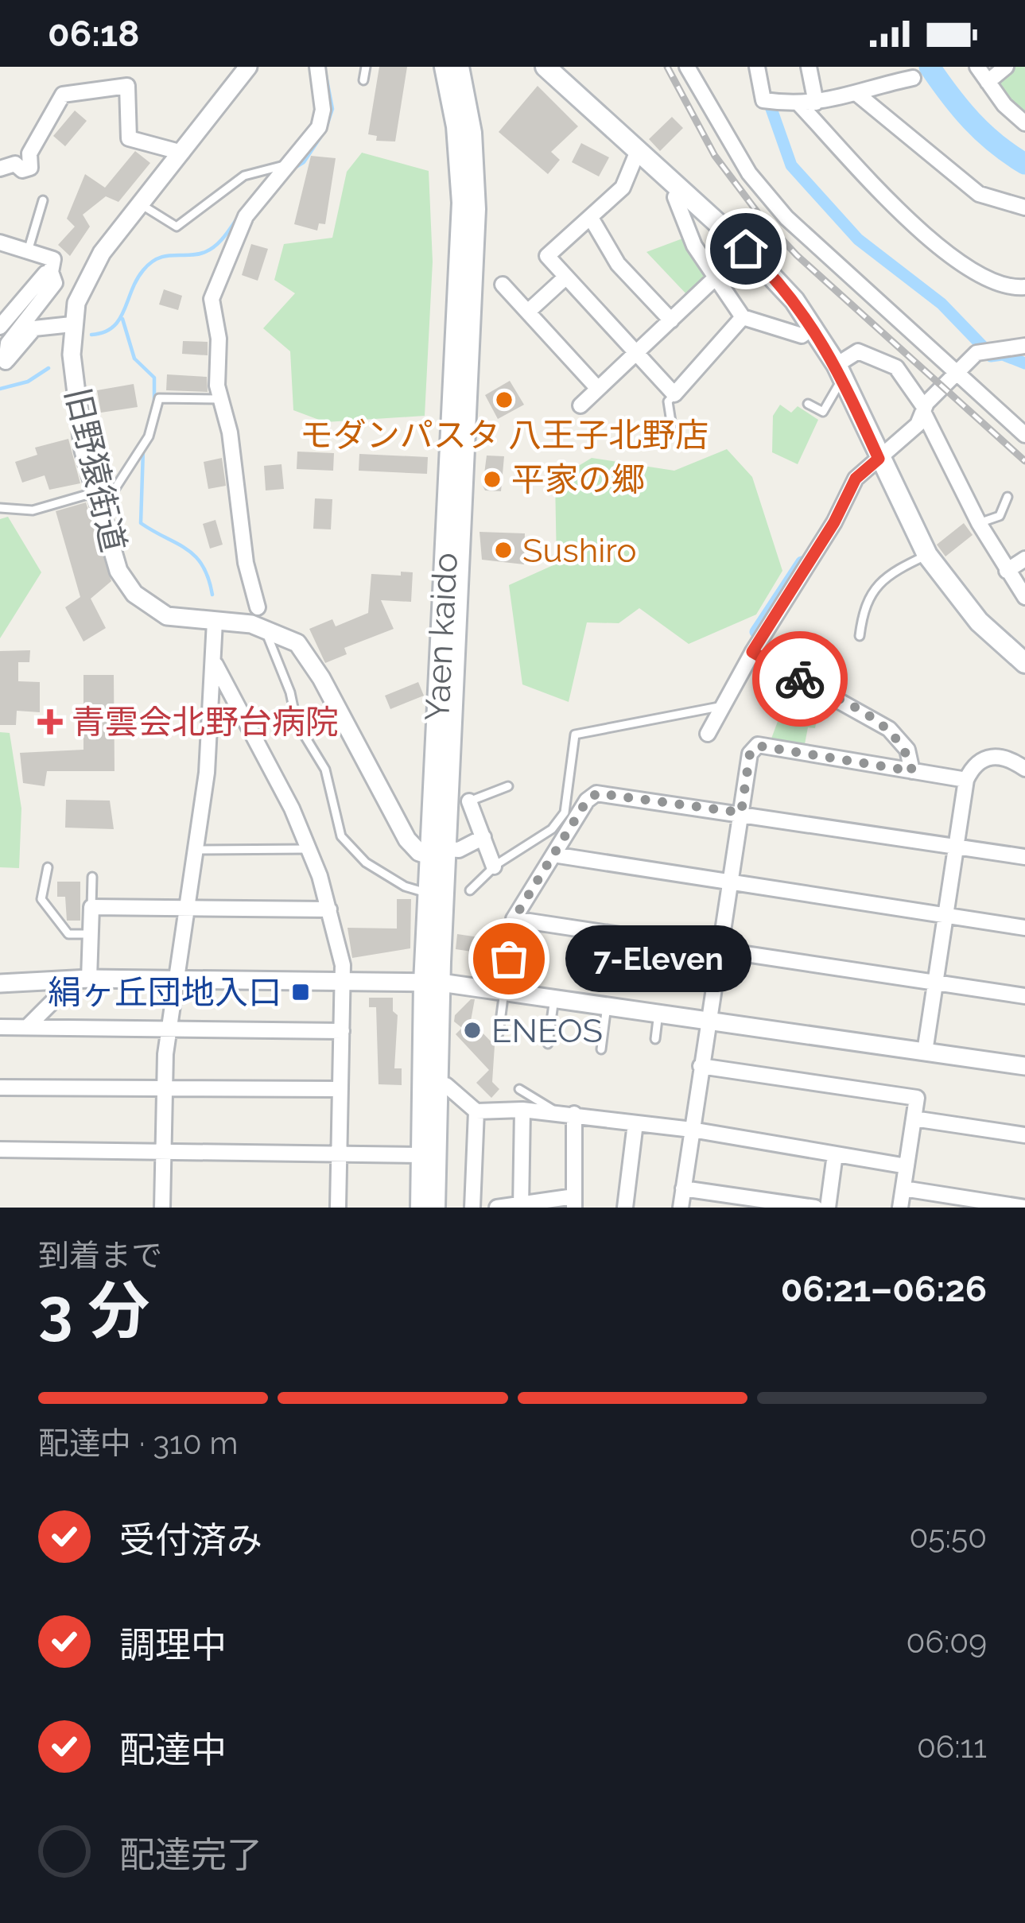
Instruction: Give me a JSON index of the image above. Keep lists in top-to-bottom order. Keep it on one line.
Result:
{"streets":{"main road":["Yaen kaido"],"street":["旧野猿街道"]},"crossings":[["旧野猿街道","Yaen kaido"]],"places":{"other":["モダンパスタ 八王子北野店","平家の郷","Sushiro","7-Eleven","ENEOS"],"health":["青雲会北野台病院"],"transit":["絹ヶ丘団地入口"]},"page":{"status":"06:18","bubble":"7-Eleven","heading":["3 分","到着まで","06:21–06:26"],"bar":"配達中 · 310 m","list":[["受付済み","05:50"],["調理中","06:09"],["配達中","06:11"],"配達完了"]}}
